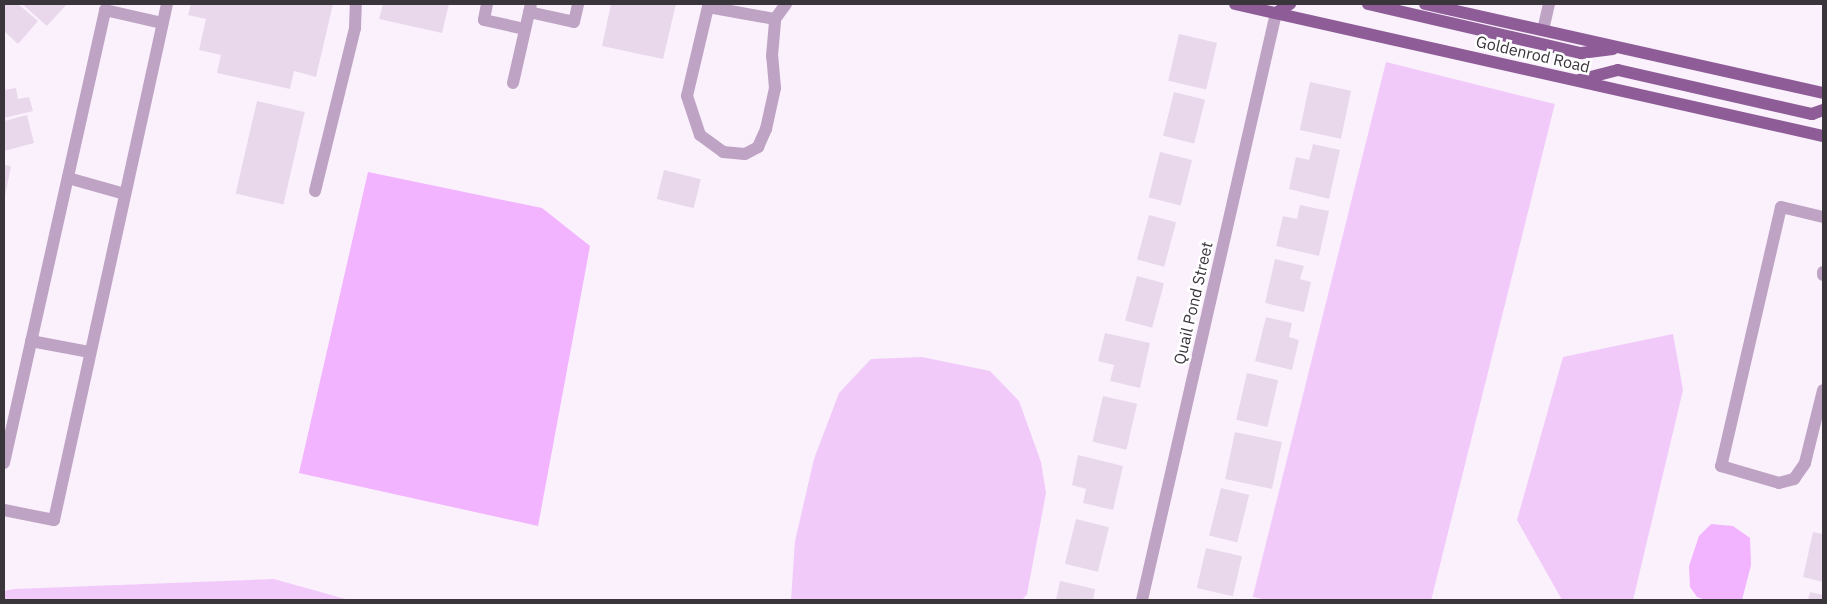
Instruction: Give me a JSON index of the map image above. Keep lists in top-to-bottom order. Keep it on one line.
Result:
{"streets":{"main road":["Goldenrod Road"],"street":["Quail Pond Street"]},"crossings":[["Goldenrod Road","Quail Pond Street"]]}
